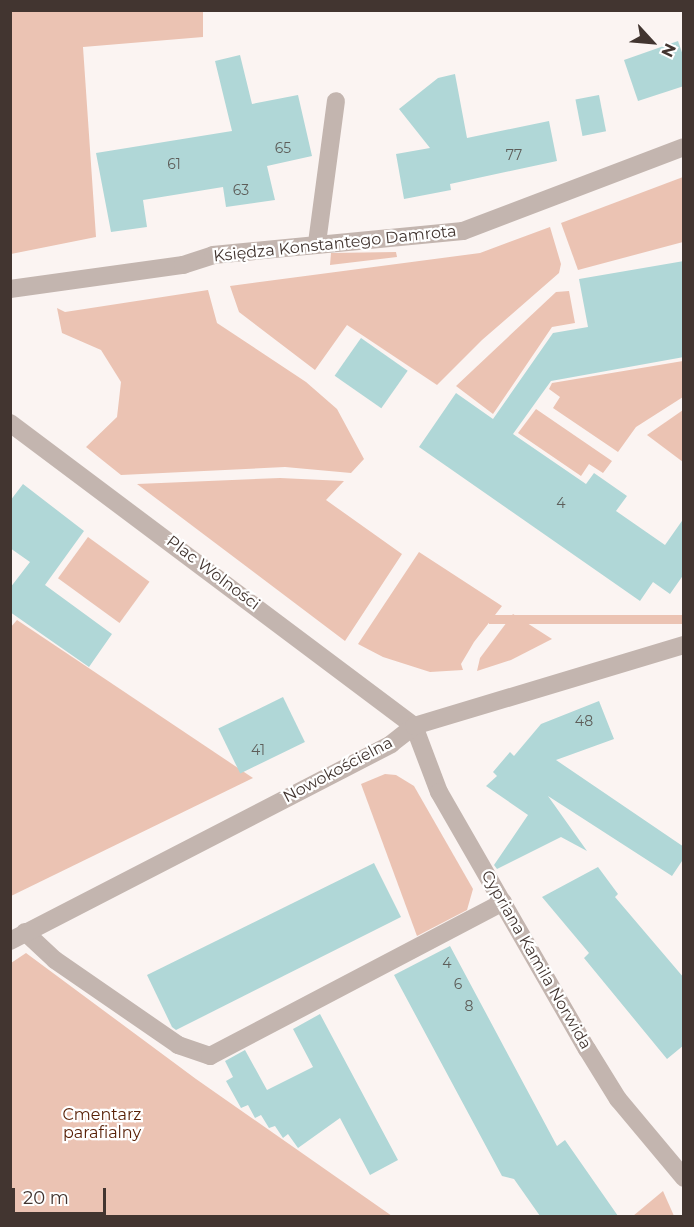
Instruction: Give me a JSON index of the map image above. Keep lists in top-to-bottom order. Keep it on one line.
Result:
{"streets":{"street":["Księdza Konstantego Damrota","Plac Wolności","Nowokościelna","Cypriana Kamila Norwida"]},"crossings":[["Plac Wolności","Nowokościelna"],["Plac Wolności","Cypriana Kamila Norwida"],["Nowokościelna","Cypriana Kamila Norwida"]],"parks":["Cmentarz parafialny"],"house_numbers":["65","77","61","63","4","48","41","4","6","8"],"scale_bar":"20 m","north":"bottom right"}
